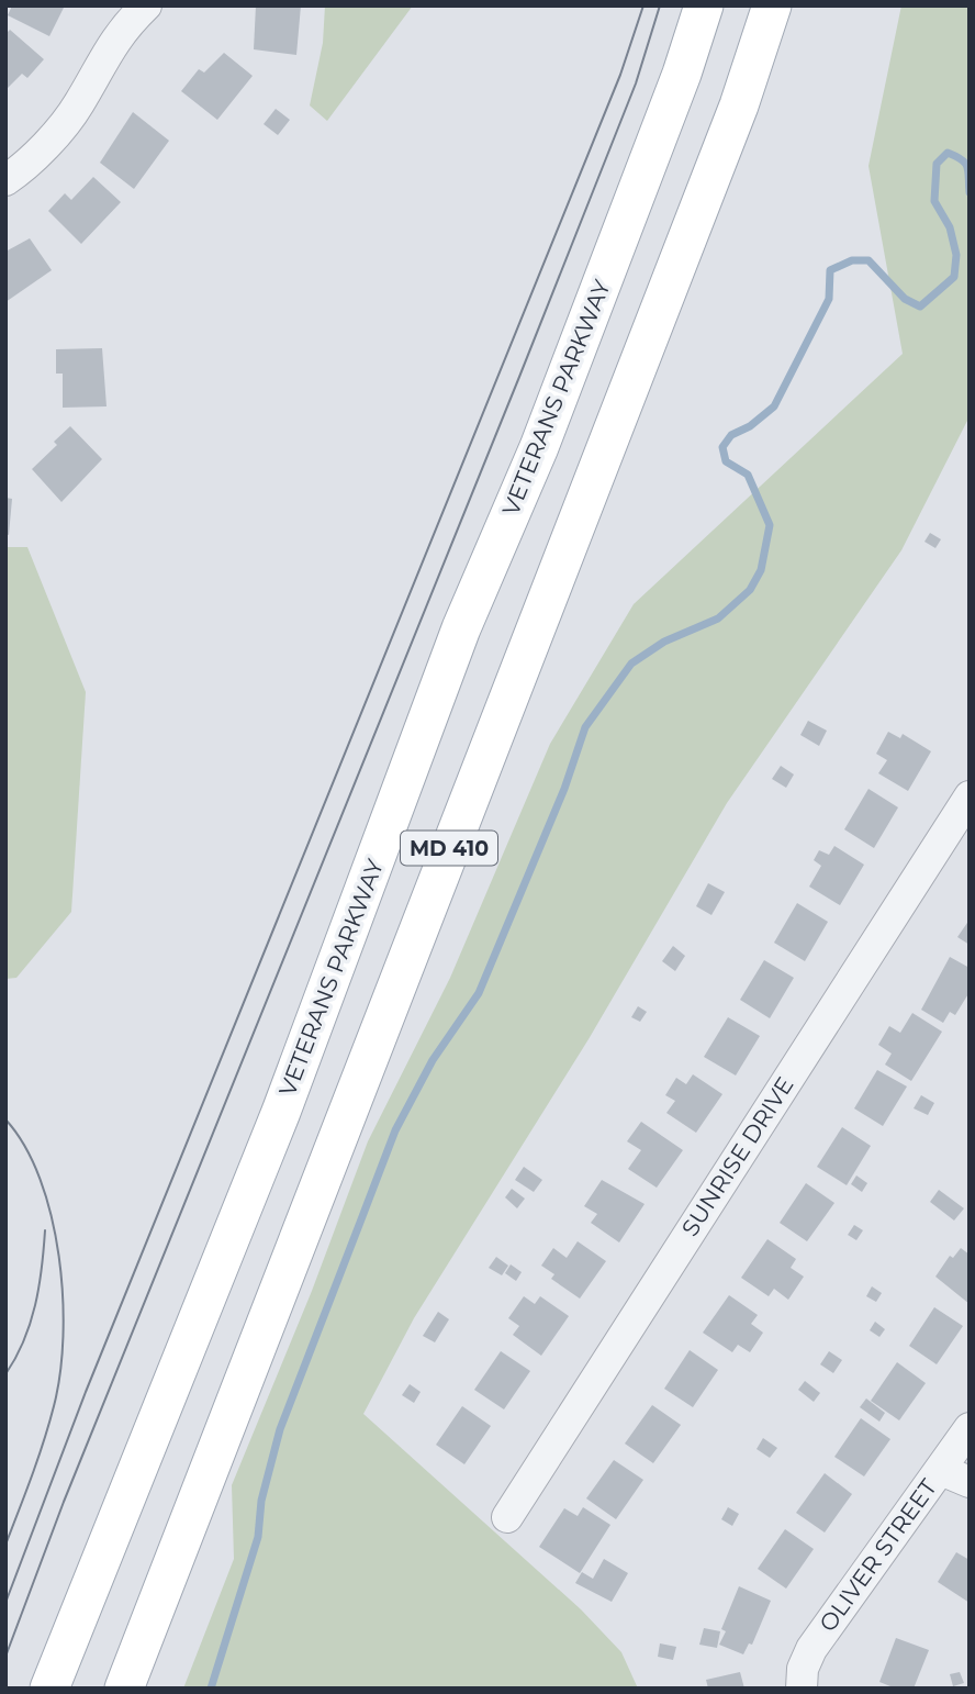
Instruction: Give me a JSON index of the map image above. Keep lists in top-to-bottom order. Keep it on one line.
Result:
{"streets":{"main road":["VETERANS PARKWAY","MD 410"],"street":["SUNRISE DRIVE","OLIVER STREET"]}}
